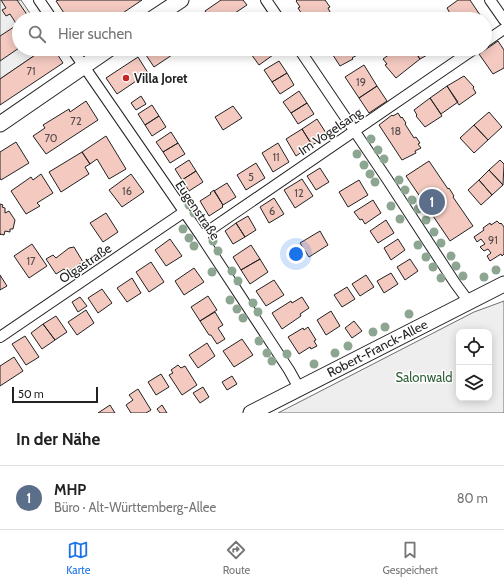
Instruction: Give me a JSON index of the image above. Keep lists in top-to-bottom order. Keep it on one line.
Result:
{"streets":{"main road":["Robert-Franck-Allee"],"street":["Im Vogelsang","Eugenstraße","Olgastraße"]},"crossings":[["Im Vogelsang","Eugenstraße"],["Eugenstraße","Olgastraße"],["Eugenstraße","Robert-Franck-Allee"]],"parks":["Salonwald"],"places":["Villa Joret"],"house_numbers":["71","19","72","18","70","11","5","16","12","6","91","17"],"scale_bar":"50 m","page":{"search":"Hier suchen","pins":"1","scale":"50 m","heading":"In der Nähe","list":[{"mark":"1","name":"MHP","note":"Büro · Alt-Württemberg-Allee","value":"80 m"}],"nav":["Karte","Route","Gespeichert"]}}
